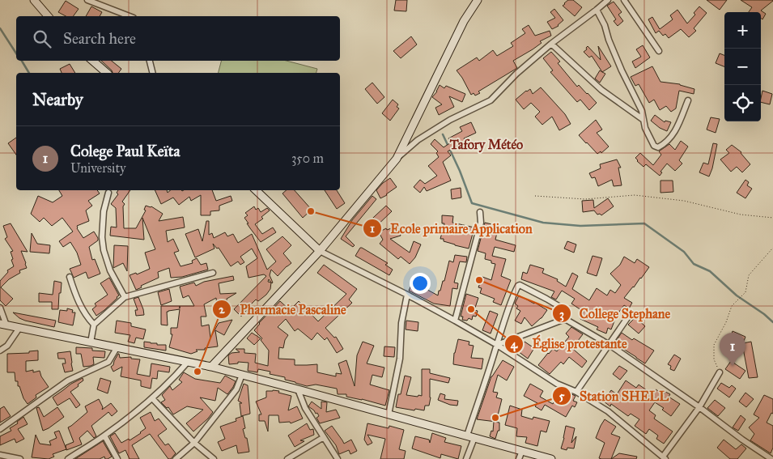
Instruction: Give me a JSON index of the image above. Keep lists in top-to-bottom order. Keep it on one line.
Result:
{"districts":["Tafory Météo"],"places":["Ecole primaire Application","College Stephane","Église protestante","Pharmacie Pascaline","Station SHELL"],"page":{"map_buttons":["+","−"],"search":"Search here","heading":"Nearby","list":[{"mark":"1","name":"Colege Paul Keïta","note":"University","value":"350 m"}],"pins":"1"}}
